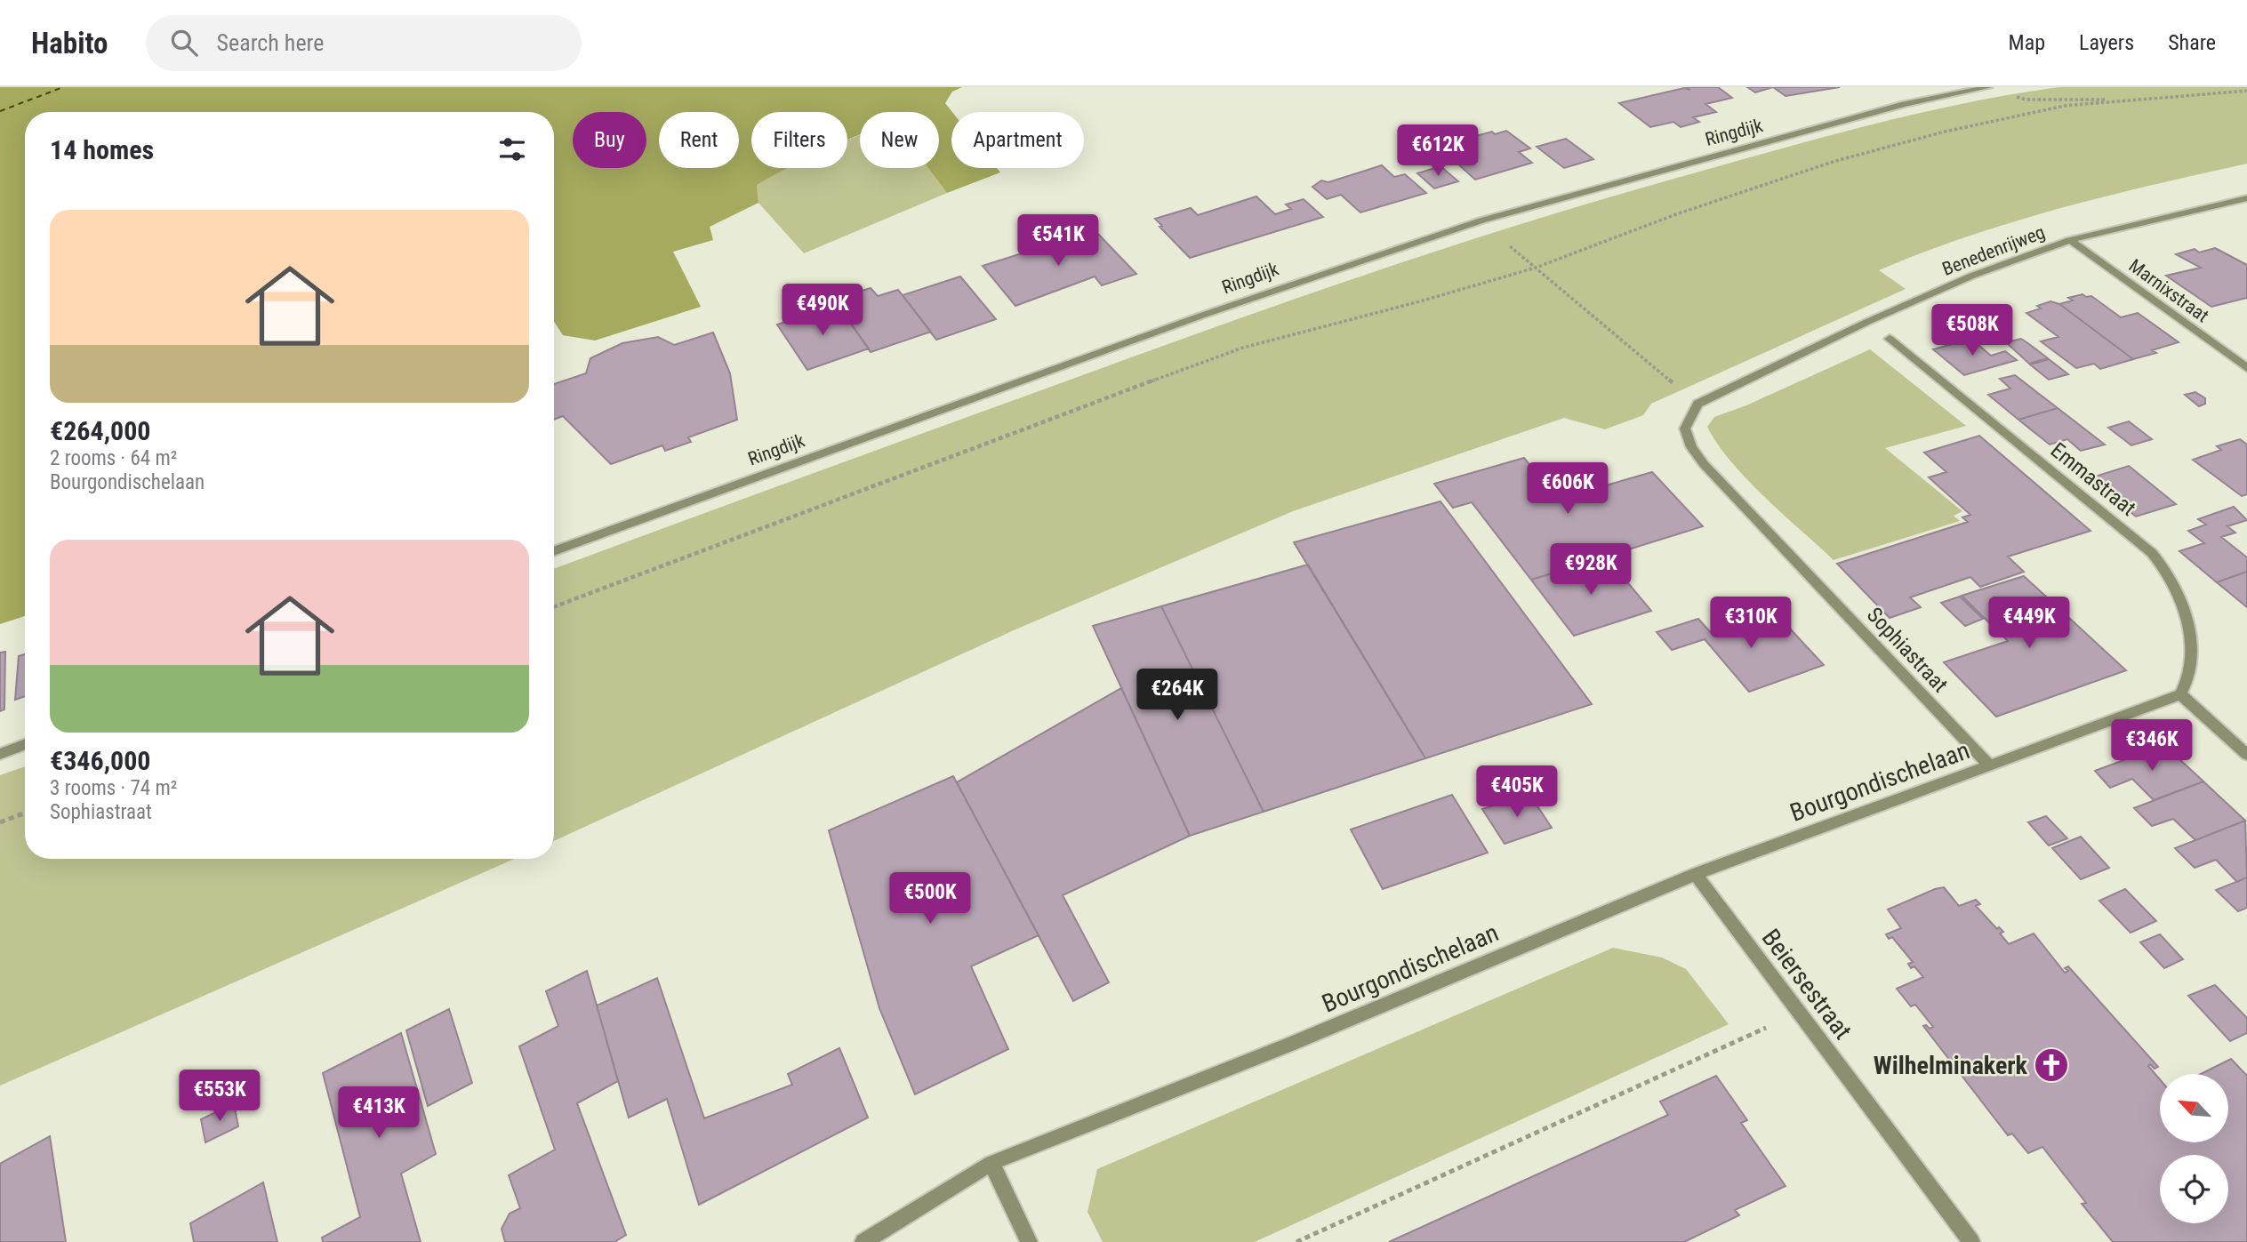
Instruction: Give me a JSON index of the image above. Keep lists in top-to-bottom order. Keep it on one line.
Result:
{"streets":{"street":["Ringdijk","Benedenrijweg","Marnixstraat","Emmastraat","Sophiastraat","Bourgondischelaan","Beiersestraat"]},"crossings":[["Benedenrijweg","Marnixstraat"],["Benedenrijweg","Sophiastraat"],["Sophiastraat","Bourgondischelaan"],["Bourgondischelaan","Beiersestraat"]],"places":{"church":["Wilhelminakerk"]},"north":"top left","page":{"header":"Habito","search":"Search here","nav":["Map","Layers","Share"],"chip":["Buy","Rent","Filters","New","Apartment"],"heading":"14 homes","price":["€612K","€541K","€490K","€508K","€606K","€928K","€310K","€449K","€264K","€346K","€405K","€500K","€553K","€413K"],"list":[{"name":"€264,000","note":"2 rooms · 64 m² · Bourgondischelaan"},{"name":"€346,000","note":"3 rooms · 74 m² · Sophiastraat"}]}}
